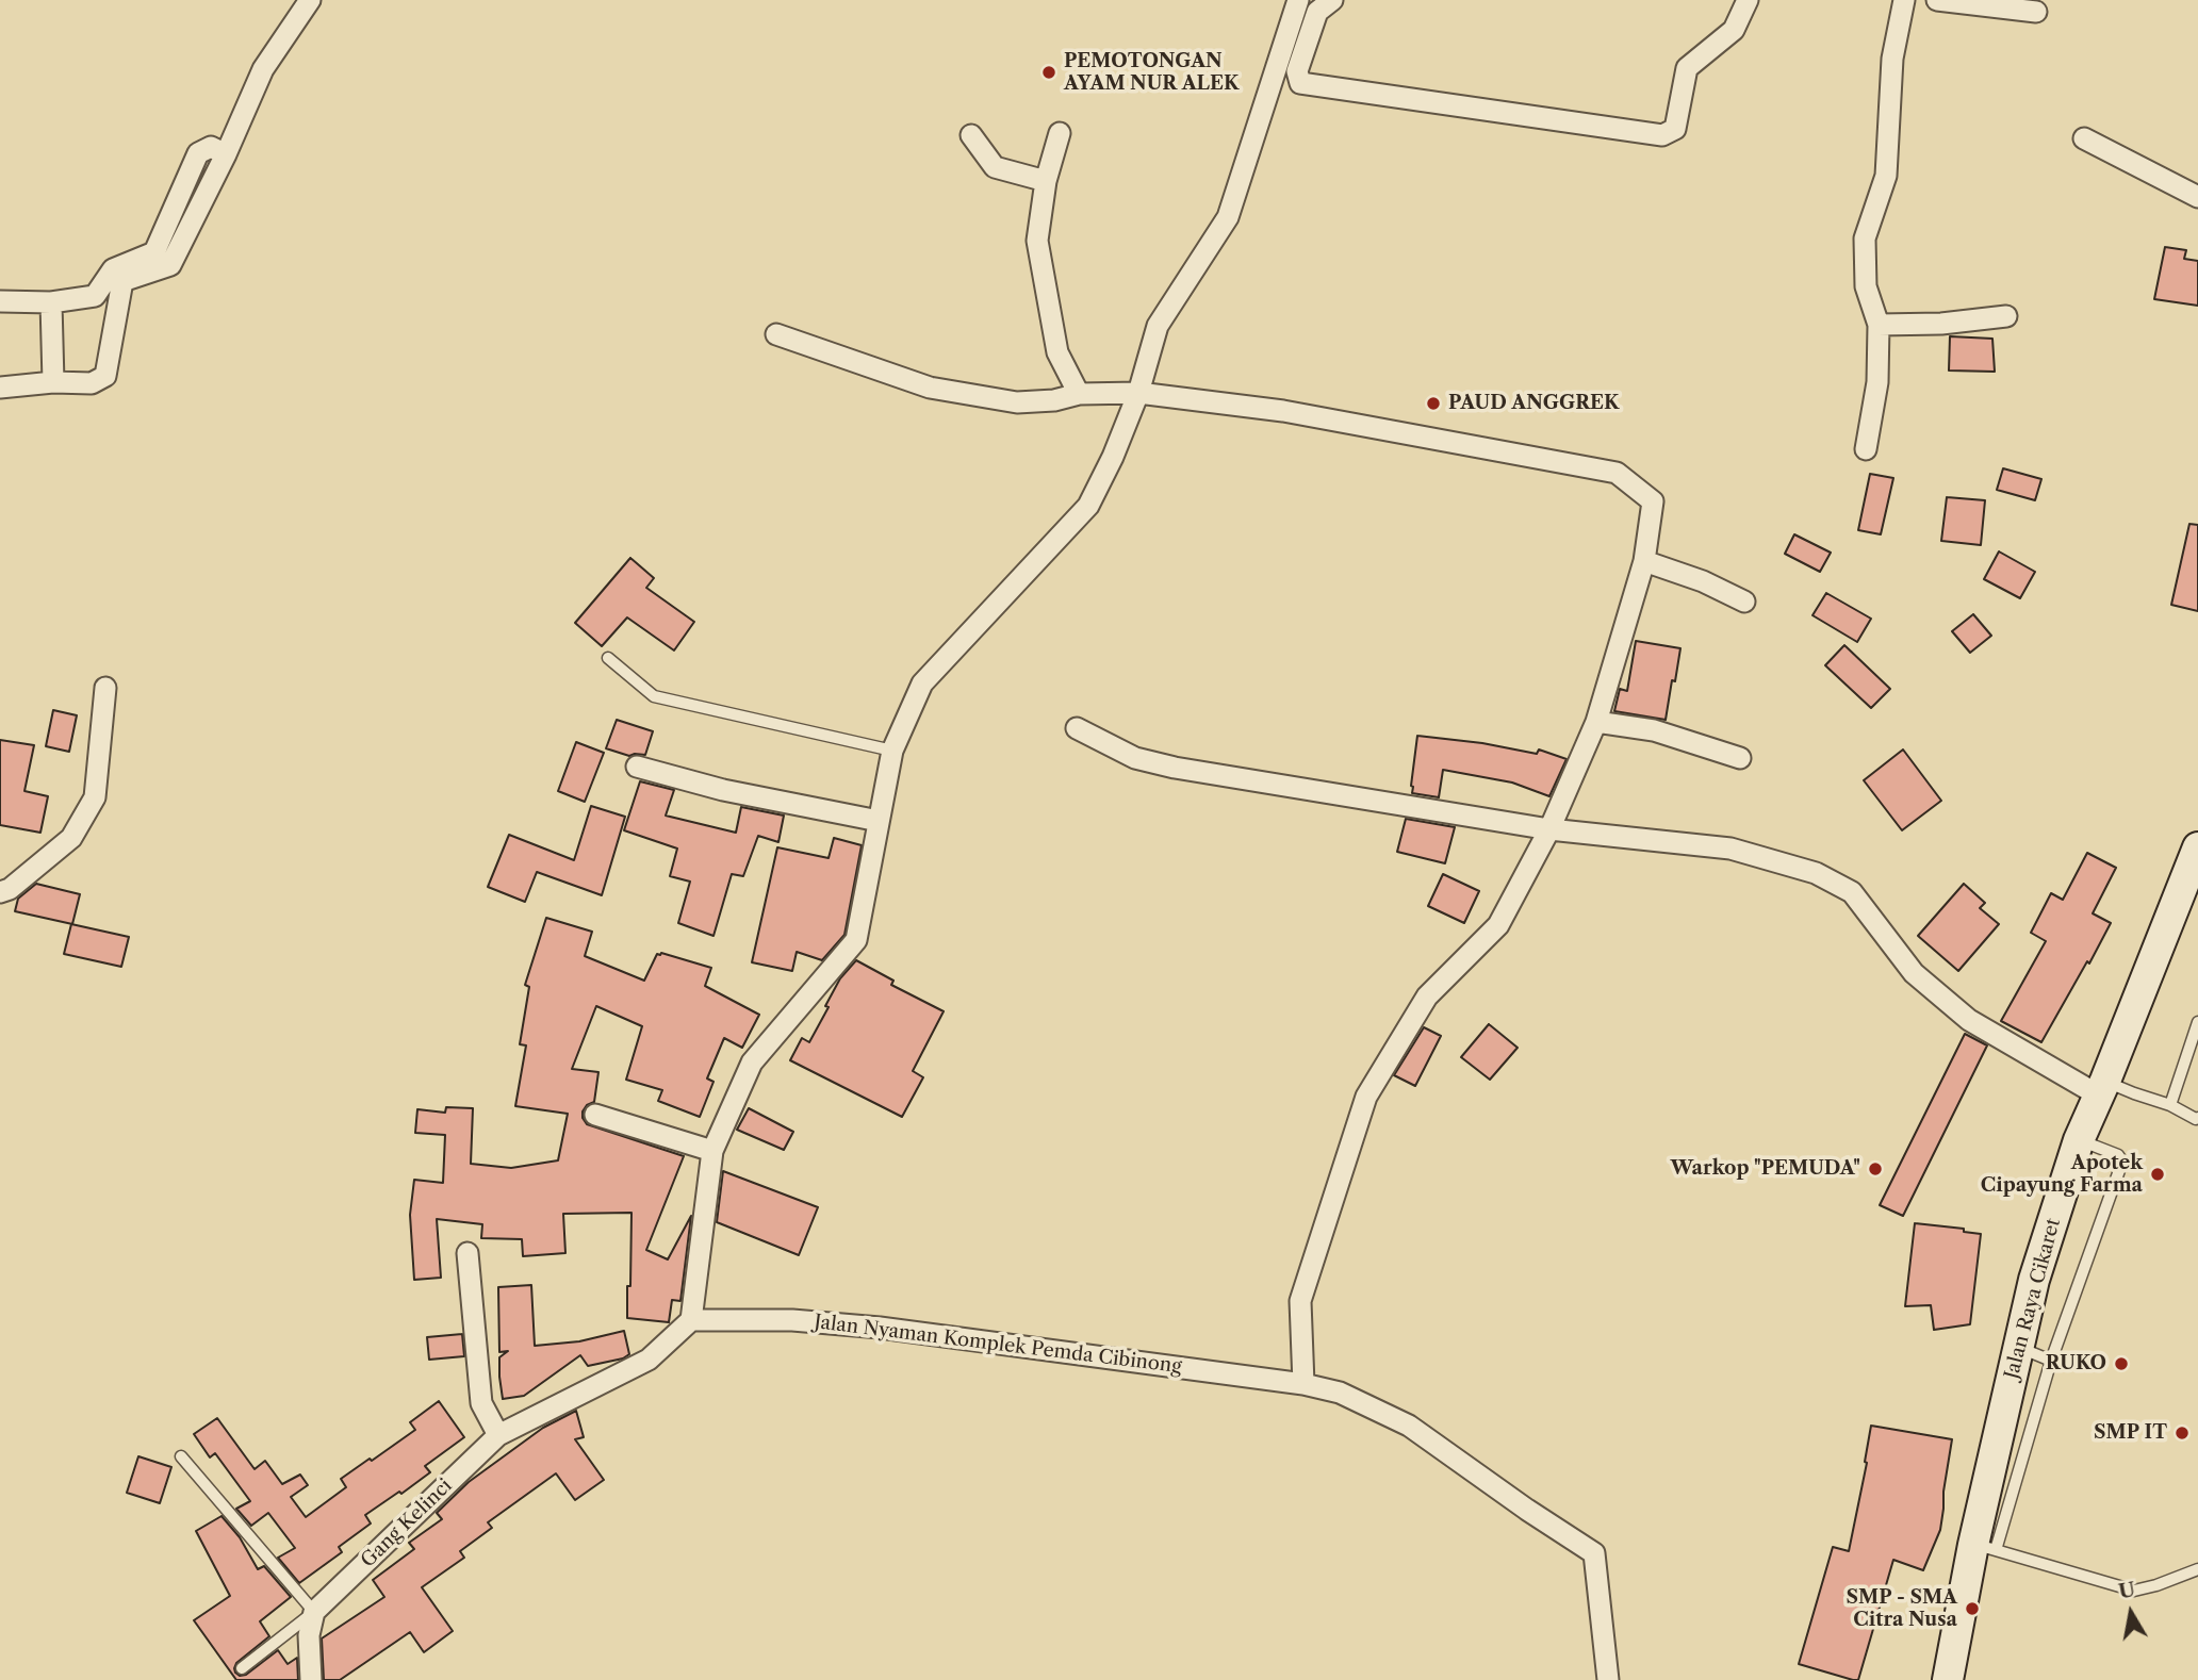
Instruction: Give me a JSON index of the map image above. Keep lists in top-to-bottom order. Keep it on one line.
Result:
{"streets":{"main road":["Jalan Raya Cikaret"],"street":["Jalan Nyaman Komplek Pemda Cibinong","Gang Kelinci"]},"crossings":[["Jalan Nyaman Komplek Pemda Cibinong","Gang Kelinci"]],"places":["PEMOTONGAN AYAM NUR ALEK","PAUD ANGGREK","Warkop \"PEMUDA\"","Apotek Cipayung Farma","RUKO","SMP IT","SMP - SMA Citra Nusa"],"north":"top"}
